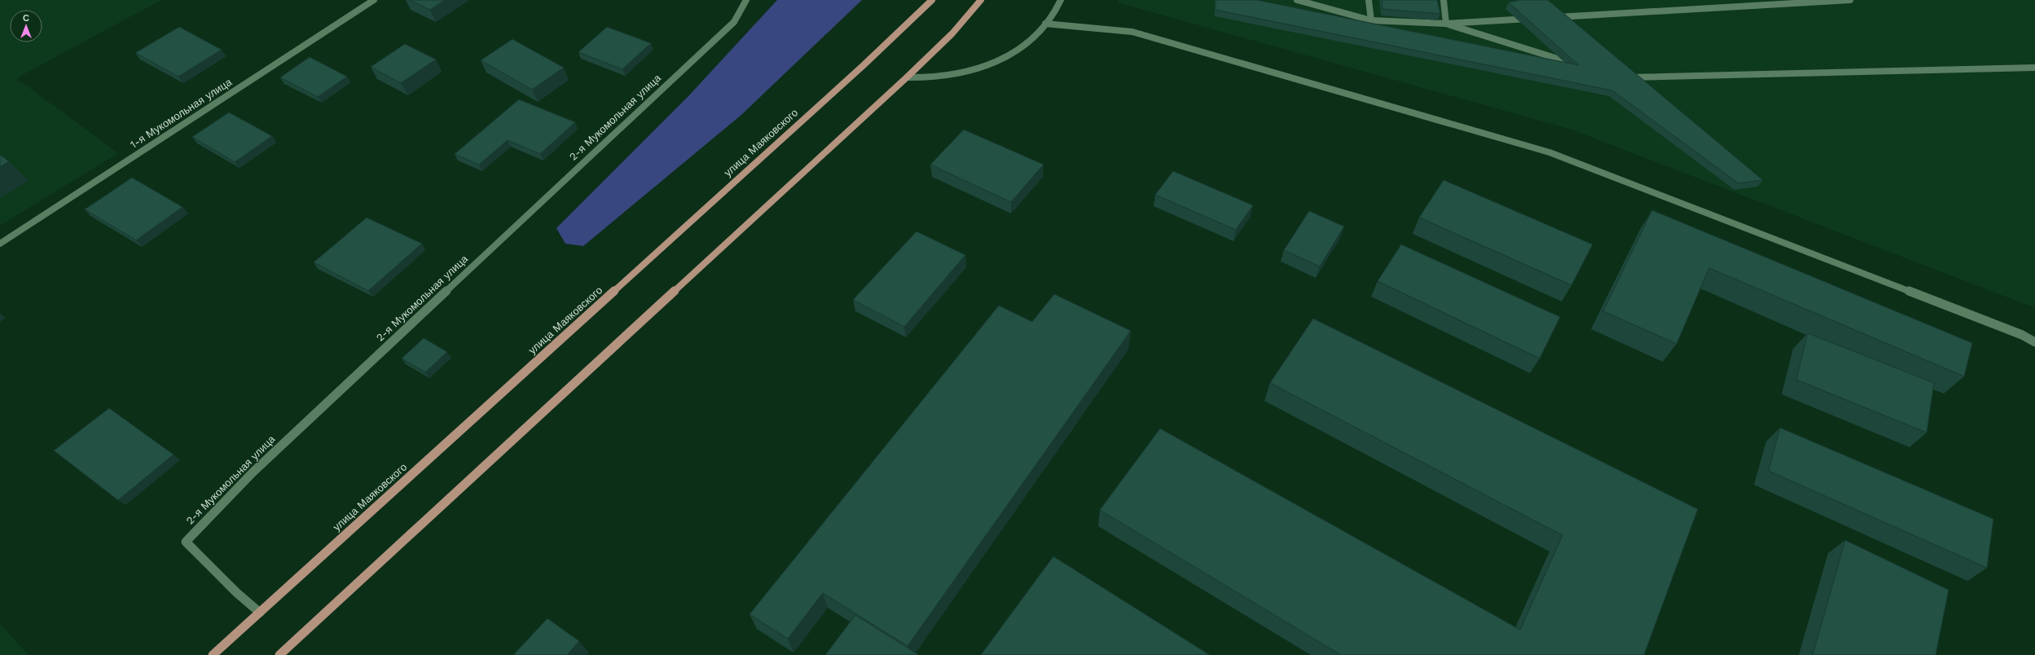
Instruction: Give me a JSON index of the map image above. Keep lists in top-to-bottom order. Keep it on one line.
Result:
{"streets":{"main road":["улица Маяковского"],"street":["1-я Мукомольная улица","2-я Мукомольная улица"]},"crossings":[["2-я Мукомольная улица","улица Маяковского"]],"north":"top"}
